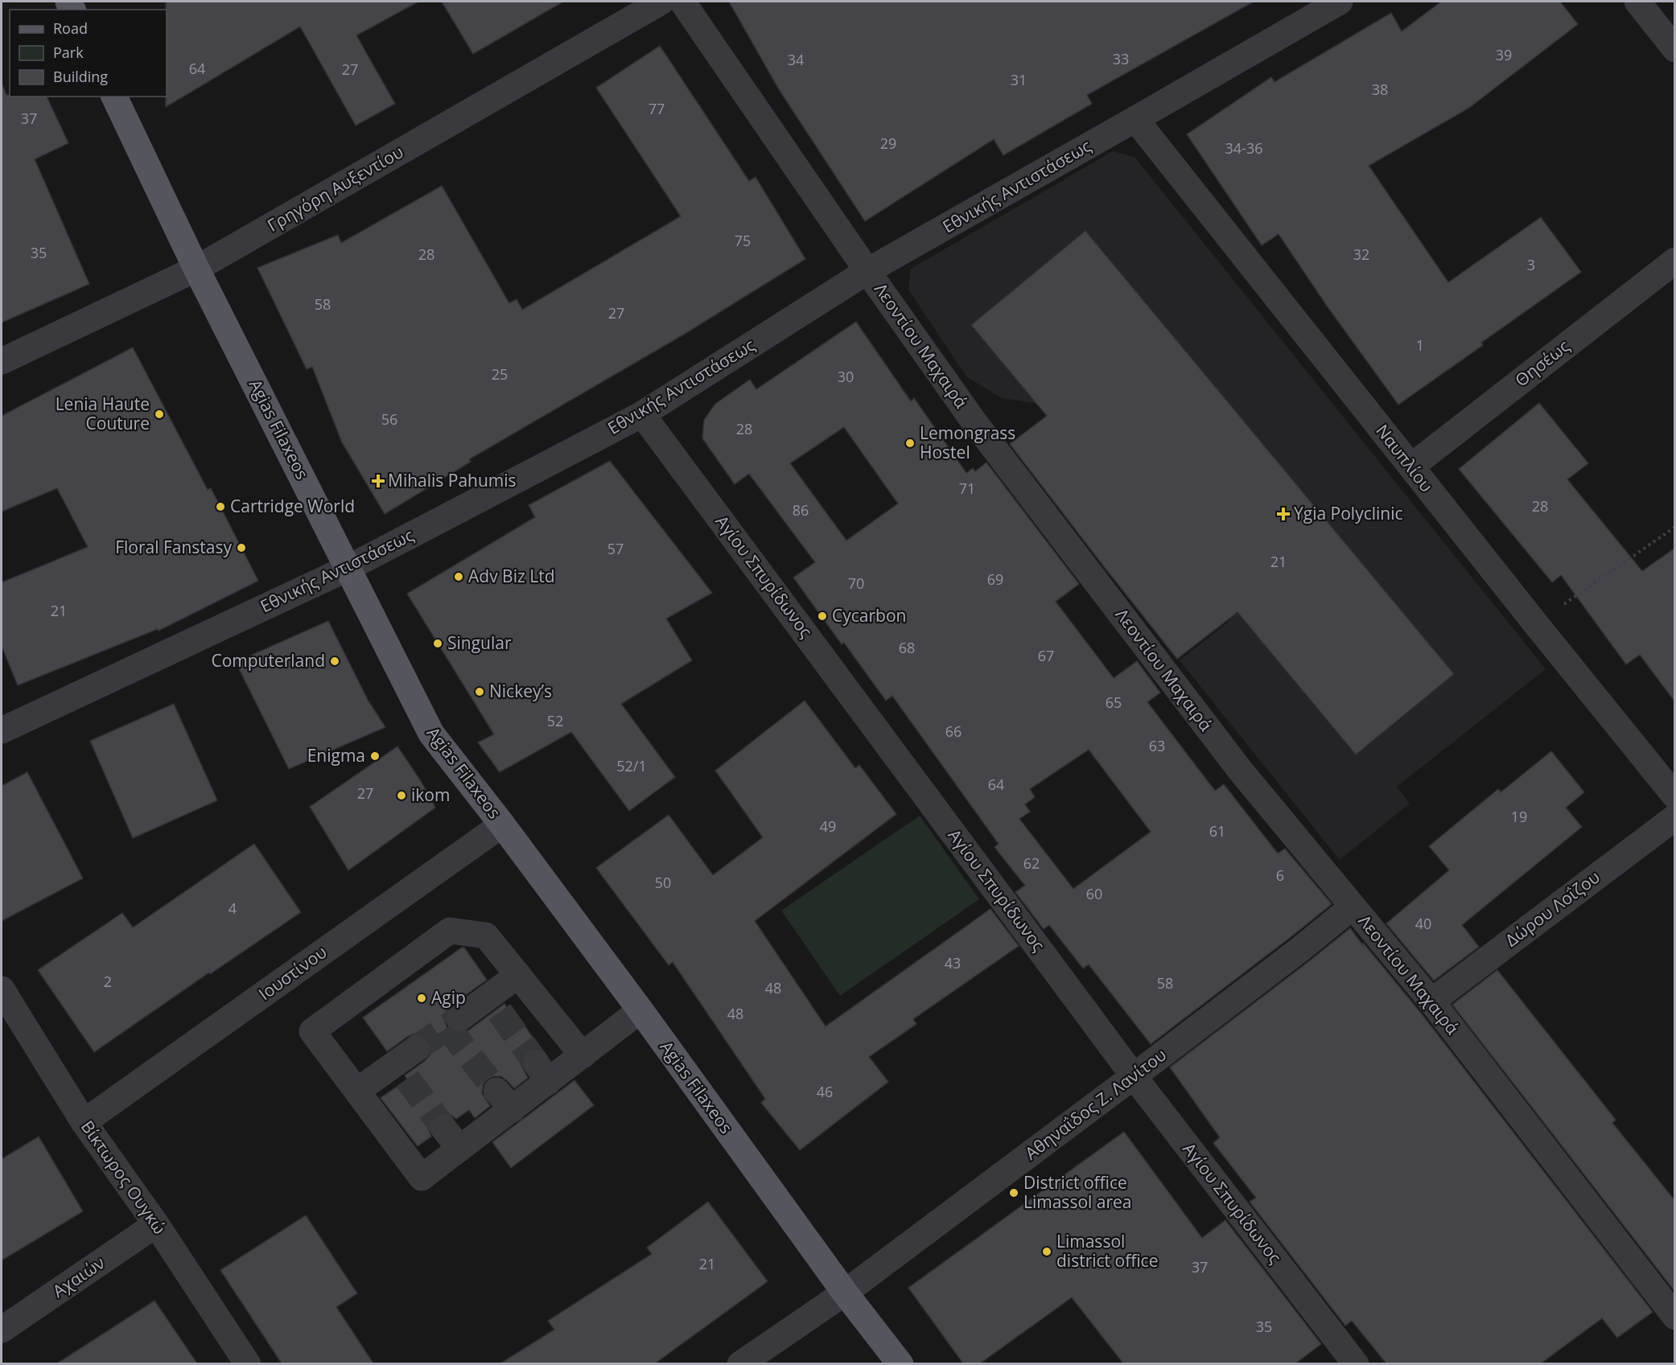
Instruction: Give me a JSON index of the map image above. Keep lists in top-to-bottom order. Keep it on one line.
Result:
{"streets":{"main road":["Agias Filaxeos"],"street":["Εθνικής Αντιστάσεως","Γρηγόρη Αυξεντίου","Λεοντίου Μαχαιρά","Θησέως","Ναυπλίου","Αγίου Σπυρίδωνος","Δώρου Λοΐζου","Ιουστίνου","Αθηναΐδος Ζ. Λανίτου","Βίκτωρος Ουγκώ","Αχαιών"]},"crossings":[["Εθνικής Αντιστάσεως","Λεοντίου Μαχαιρά"],["Εθνικής Αντιστάσεως","Agias Filaxeos"],["Εθνικής Αντιστάσεως","Ναυπλίου"],["Εθνικής Αντιστάσεως","Αγίου Σπυρίδωνος"],["Γρηγόρη Αυξεντίου","Agias Filaxeos"],["Λεοντίου Μαχαιρά","Δώρου Λοΐζου"],["Λεοντίου Μαχαιρά","Αθηναΐδος Ζ. Λανίτου"],["Θησέως","Ναυπλίου"],["Agias Filaxeos","Ιουστίνου"],["Agias Filaxeos","Αθηναΐδος Ζ. Λανίτου"],["Αγίου Σπυρίδωνος","Αθηναΐδος Ζ. Λανίτου"],["Ιουστίνου","Βίκτωρος Ουγκώ"],["Βίκτωρος Ουγκώ","Αχαιών"]],"places":{"other":["Lenia Haute Couture","Lemongrass Hostel","Cartridge World","Floral Fanstasy","Adv Biz Ltd","Cycarbon","Singular","Computerland","Nickey’s","Enigma","ikom","Agip","District office Limassol area","Limassol district office"],"health":["Mihalis Pahumis","Ygia Polyclinic"]},"house_numbers":["39","33","34","64","27","31","38","77","37","29","34-36","75","35","28","32","3","58","27","1","25","30","56","28","71","28","86","57","21","69","70","21","68","67","65","52","66","63","52/1","64","27","19","49","61","62","6","50","60","4","40","43","2","58","48","48","46","21","37","35"],"legend":["Road","Park","Building"]}
